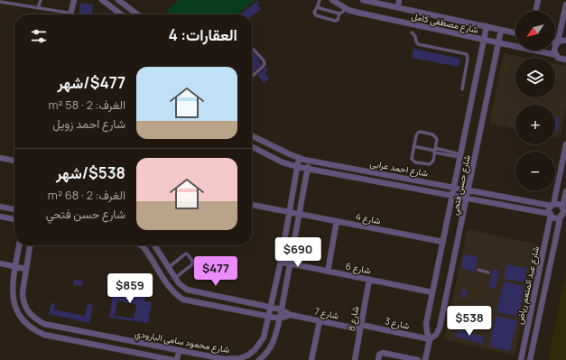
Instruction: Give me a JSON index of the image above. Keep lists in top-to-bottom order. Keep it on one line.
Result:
{"streets":{"street":["شارع مصطفى كامل","شارع احمد عرابى","شارع حسن فتحي","شارع 4","شارع 6","شارع عبد المنعم رياض","شارع 7","شارع 8","شارع 3","شارع محمود سامى البارودي"]},"crossings":[["شارع مصطفى كامل","شارع حسن فتحي"],["شارع احمد عرابى","شارع حسن فتحي"],["شارع احمد عرابى","شارع عبد المنعم رياض"],["شارع احمد عرابى","شارع محمود سامى البارودي"],["شارع حسن فتحي","شارع 4"],["شارع حسن فتحي","شارع 6"],["شارع حسن فتحي","شارع 3"],["شارع 4","شارع محمود سامى البارودي"],["شارع 6","شارع 8"],["شارع 6","شارع محمود سامى البارودي"],["شارع 7","شارع 8"],["شارع 7","شارع 3"],["شارع 8","شارع 3"]],"north":"bottom left","page":{"map_buttons":["+","−"],"heading":"العقارات: 4","list":[{"name":"$477/شهر","note":"الغرف: 2 · 58 m² · شارع احمد زويل"},{"name":"$538/شهر","note":"الغرف: 2 · 68 m² · شارع حسن فتحي"}],"price":["$690","$477","$859","$538"]}}
